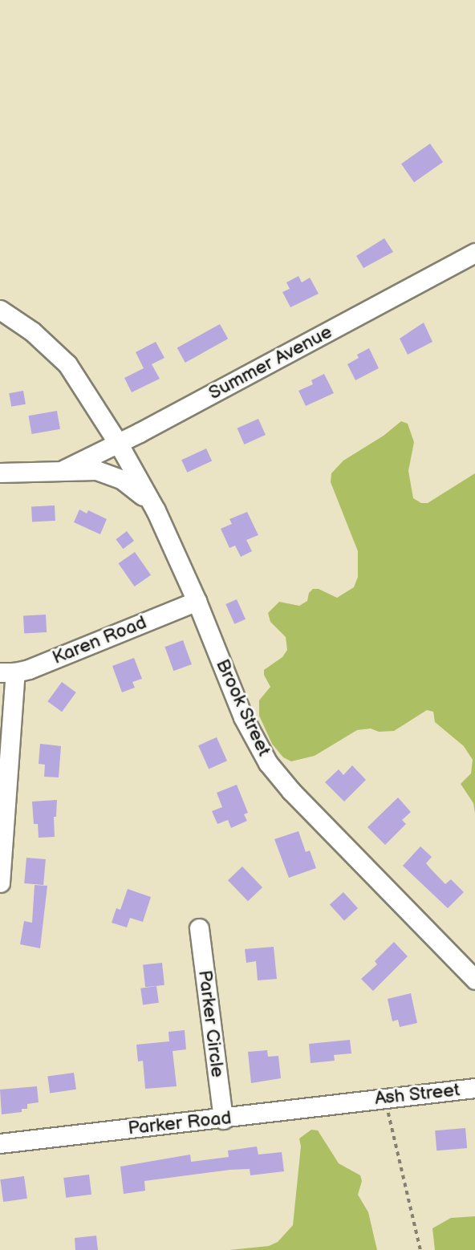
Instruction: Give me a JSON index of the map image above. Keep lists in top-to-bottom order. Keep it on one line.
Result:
{"streets":{"street":["Summer Avenue","Karen Road","Brook Street","Parker Circle","Ash Street","Parker Road"]},"crossings":[["Summer Avenue","Brook Street"],["Karen Road","Brook Street"],["Parker Circle","Parker Road"],["Ash Street","Parker Road"]]}
